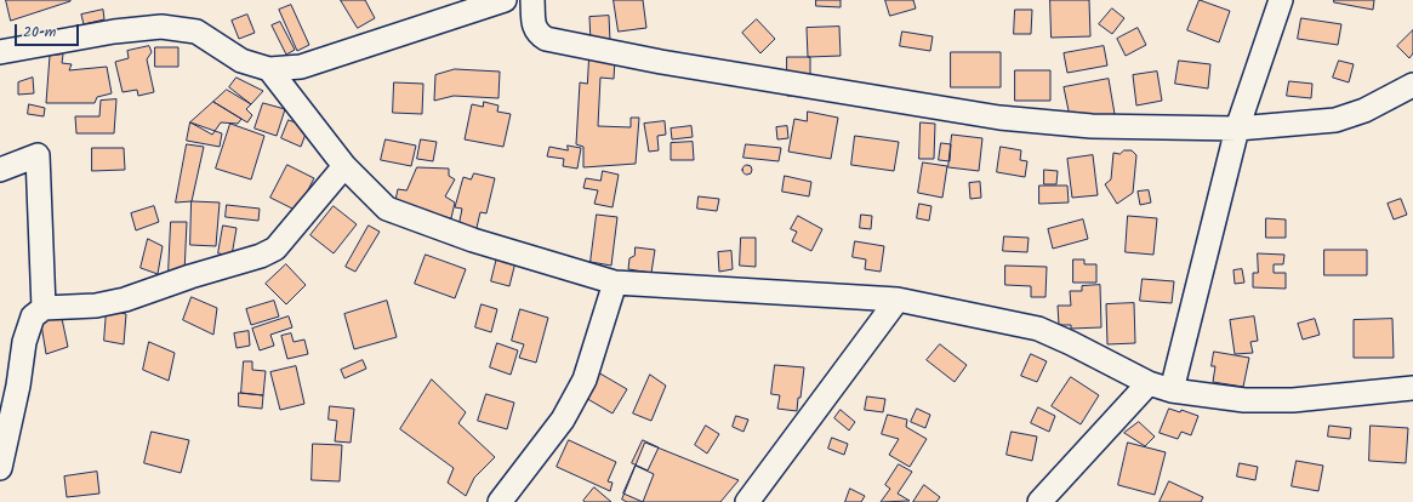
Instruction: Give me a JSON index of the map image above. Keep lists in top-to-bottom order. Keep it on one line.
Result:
{"scale_bar":"20 m"}
